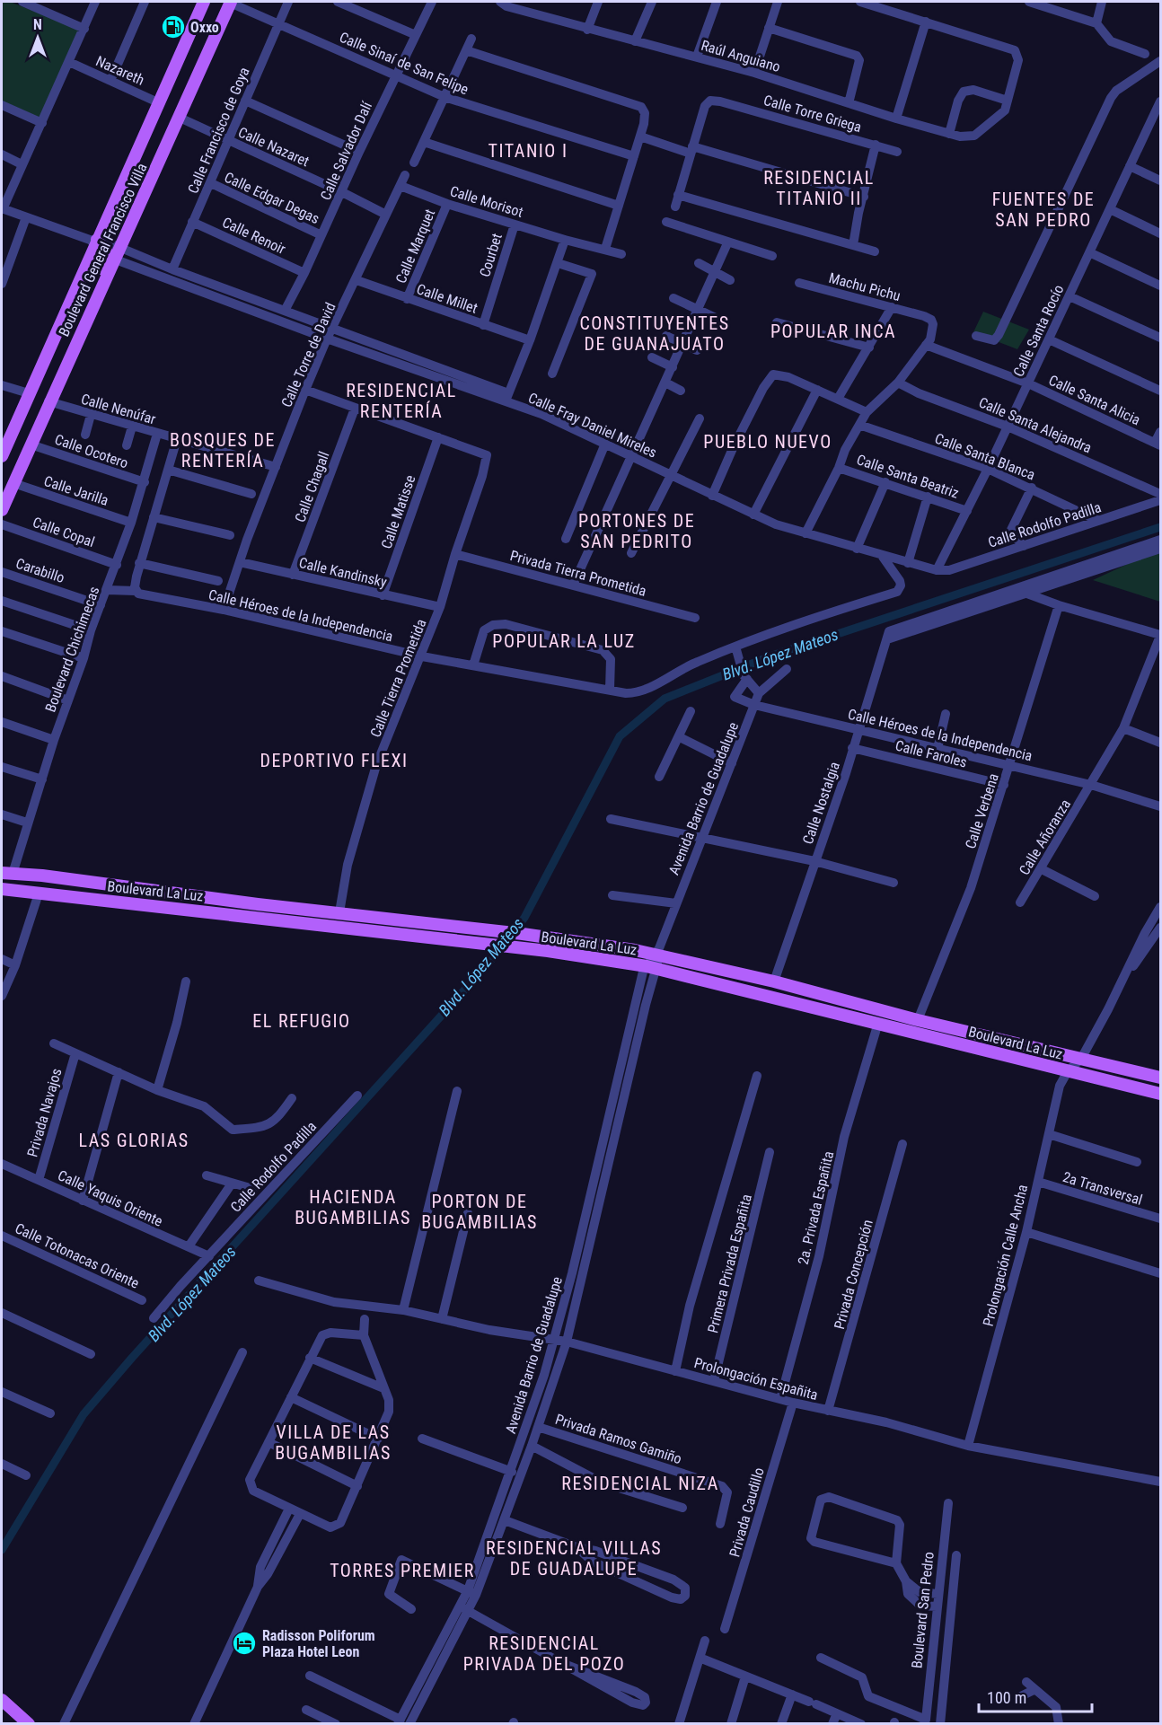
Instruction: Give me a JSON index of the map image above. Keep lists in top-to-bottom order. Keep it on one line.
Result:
{"streets":{"main road":["Boulevard General Francisco Villa","Boulevard La Luz"],"street":["Raúl Anguiano","Calle Sinaí de San Felipe","Nazareth","Calle Torre Griega","Calle Francisco de Goya","Calle Nazaret","Calle Salvador Dalí","Calle Edgar Degas","Calle Morisot","Calle Renoir","Calle Marquet","Courbet","Machu Pichu","Calle Millet","Calle Santa Rocío","Calle Torre de David","Calle Santa Alicia","Calle Nenúfar","Calle Fray Daniel Mireles","Calle Santa Alejandra","Calle Ocotero","Calle Santa Blanca","Calle Santa Beatriz","Calle Chagall","Calle Jarilla","Calle Matisse","Calle Rodolfo Padilla","Calle Copal","Carabillo","Calle Kandinsky","Privada Tierra Prometida","Calle Héroes de la Independencia","Boulevard Chichimecas","Calle Tierra Prometida","Calle Faroles","Avenida Barrio de Guadalupe","Calle Nostalgia","Calle Verbena","Calle Añoranza","Privada Navajos","2a Transversal","Calle Yaquis Oriente","2a. Privada Españita","Calle Totonacas Oriente","Prolongación Calle Ancha","Primera Privada Españita","Privada Concepción","Prolongación Españita","Privada Ramos Gamiño","Privada Caudillo","Boulevard San Pedro"]},"crossings":[["Calle Sinaí de San Felipe","Calle Francisco de Goya"],["Calle Sinaí de San Felipe","Calle Salvador Dalí"],["Calle Sinaí de San Felipe","Boulevard General Francisco Villa"],["Nazareth","Boulevard General Francisco Villa"],["Calle Francisco de Goya","Calle Nazaret"],["Calle Francisco de Goya","Calle Edgar Degas"],["Calle Francisco de Goya","Calle Renoir"],["Calle Francisco de Goya","Calle Fray Daniel Mireles"],["Calle Nazaret","Calle Salvador Dalí"],["Calle Nazaret","Boulevard General Francisco Villa"],["Calle Nazaret","Calle Torre de David"],["Calle Salvador Dalí","Calle Edgar Degas"],["Calle Salvador Dalí","Calle Renoir"],["Calle Salvador Dalí","Calle Fray Daniel Mireles"],["Calle Morisot","Calle Marquet"],["Calle Morisot","Courbet"],["Calle Morisot","Calle Torre de David"],["Calle Marquet","Calle Millet"],["Boulevard General Francisco Villa","Calle Nenúfar"],["Boulevard General Francisco Villa","Calle Fray Daniel Mireles"],["Boulevard General Francisco Villa","Calle Ocotero"],["Boulevard General Francisco Villa","Calle Jarilla"],["Courbet","Calle Millet"],["Machu Pichu","Calle Santa Alicia"],["Calle Millet","Calle Torre de David"],["Calle Santa Rocío","Calle Santa Alicia"],["Calle Santa Rocío","Calle Fray Daniel Mireles"],["Calle Santa Rocío","Calle Santa Alejandra"],["Calle Santa Rocío","Calle Santa Blanca"],["Calle Santa Rocío","Calle Santa Beatriz"],["Calle Santa Rocío","Calle Rodolfo Padilla"],["Calle Torre de David","Calle Nenúfar"],["Calle Torre de David","Calle Fray Daniel Mireles"],["Calle Torre de David","Calle Kandinsky"],["Calle Torre de David","Calle Héroes de la Independencia"],["Calle Nenúfar","Boulevard Chichimecas"],["Calle Fray Daniel Mireles","Calle Rodolfo Padilla"],["Calle Ocotero","Boulevard Chichimecas"],["Calle Santa Blanca","Calle Rodolfo Padilla"],["Calle Chagall","Calle Kandinsky"],["Calle Jarilla","Boulevard Chichimecas"],["Calle Matisse","Calle Kandinsky"],["Calle Matisse","Calle Tierra Prometida"],["Calle Rodolfo Padilla","Calle Yaquis Oriente"],["Calle Copal","Boulevard Chichimecas"],["Carabillo","Boulevard Chichimecas"],["Calle Kandinsky","Calle Tierra Prometida"],["Privada Tierra Prometida","Calle Tierra Prometida"],["Calle Héroes de la Independencia","Calle Tierra Prometida"],["Calle Héroes de la Independencia","Avenida Barrio de Guadalupe"],["Calle Héroes de la Independencia","Calle Nostalgia"],["Calle Héroes de la Independencia","Calle Verbena"],["Calle Héroes de la Independencia","Calle Añoranza"],["Boulevard Chichimecas","Boulevard La Luz"],["Calle Tierra Prometida","Boulevard La Luz"],["Calle Faroles","Calle Nostalgia"],["Calle Faroles","Calle Verbena"],["Avenida Barrio de Guadalupe","Boulevard La Luz"],["Avenida Barrio de Guadalupe","Prolongación Españita"],["Avenida Barrio de Guadalupe","Privada Ramos Gamiño"],["Calle Nostalgia","Boulevard La Luz"],["Calle Verbena","Boulevard La Luz"],["Boulevard La Luz","2a. Privada Españita"],["Boulevard La Luz","Prolongación Calle Ancha"],["Privada Navajos","Calle Yaquis Oriente"],["2a Transversal","Prolongación Calle Ancha"],["2a. Privada Españita","Prolongación Españita"],["Prolongación Calle Ancha","Prolongación Españita"],["Primera Privada Españita","Prolongación Españita"],["Privada Concepción","Prolongación Españita"],["Prolongación Españita","Privada Caudillo"]],"districts":["TITANIO I","RESIDENCIAL TITANIO II","FUENTES DE SAN PEDRO","CONSTITUYENTES DE GUANAJUATO","POPULAR INCA","RESIDENCIAL RENTERÍA","BOSQUES DE RENTERÍA","PUEBLO NUEVO","PORTONES DE SAN PEDRITO","POPULAR LA LUZ","DEPORTIVO FLEXI","EL REFUGIO","LAS GLORIAS","HACIENDA BUGAMBILIAS","PORTON DE BUGAMBILIAS","VILLA DE LAS BUGAMBILIAS","RESIDENCIAL NIZA","RESIDENCIAL VILLAS DE GUADALUPE","TORRES PREMIER","RESIDENCIAL PRIVADA DEL POZO"],"water":["Blvd. López Mateos"],"places":{"fuel station":["Oxxo"],"hotel":["Radisson Poliforum Plaza Hotel Leon"]},"scale_bar":"100 m","north":"top"}
